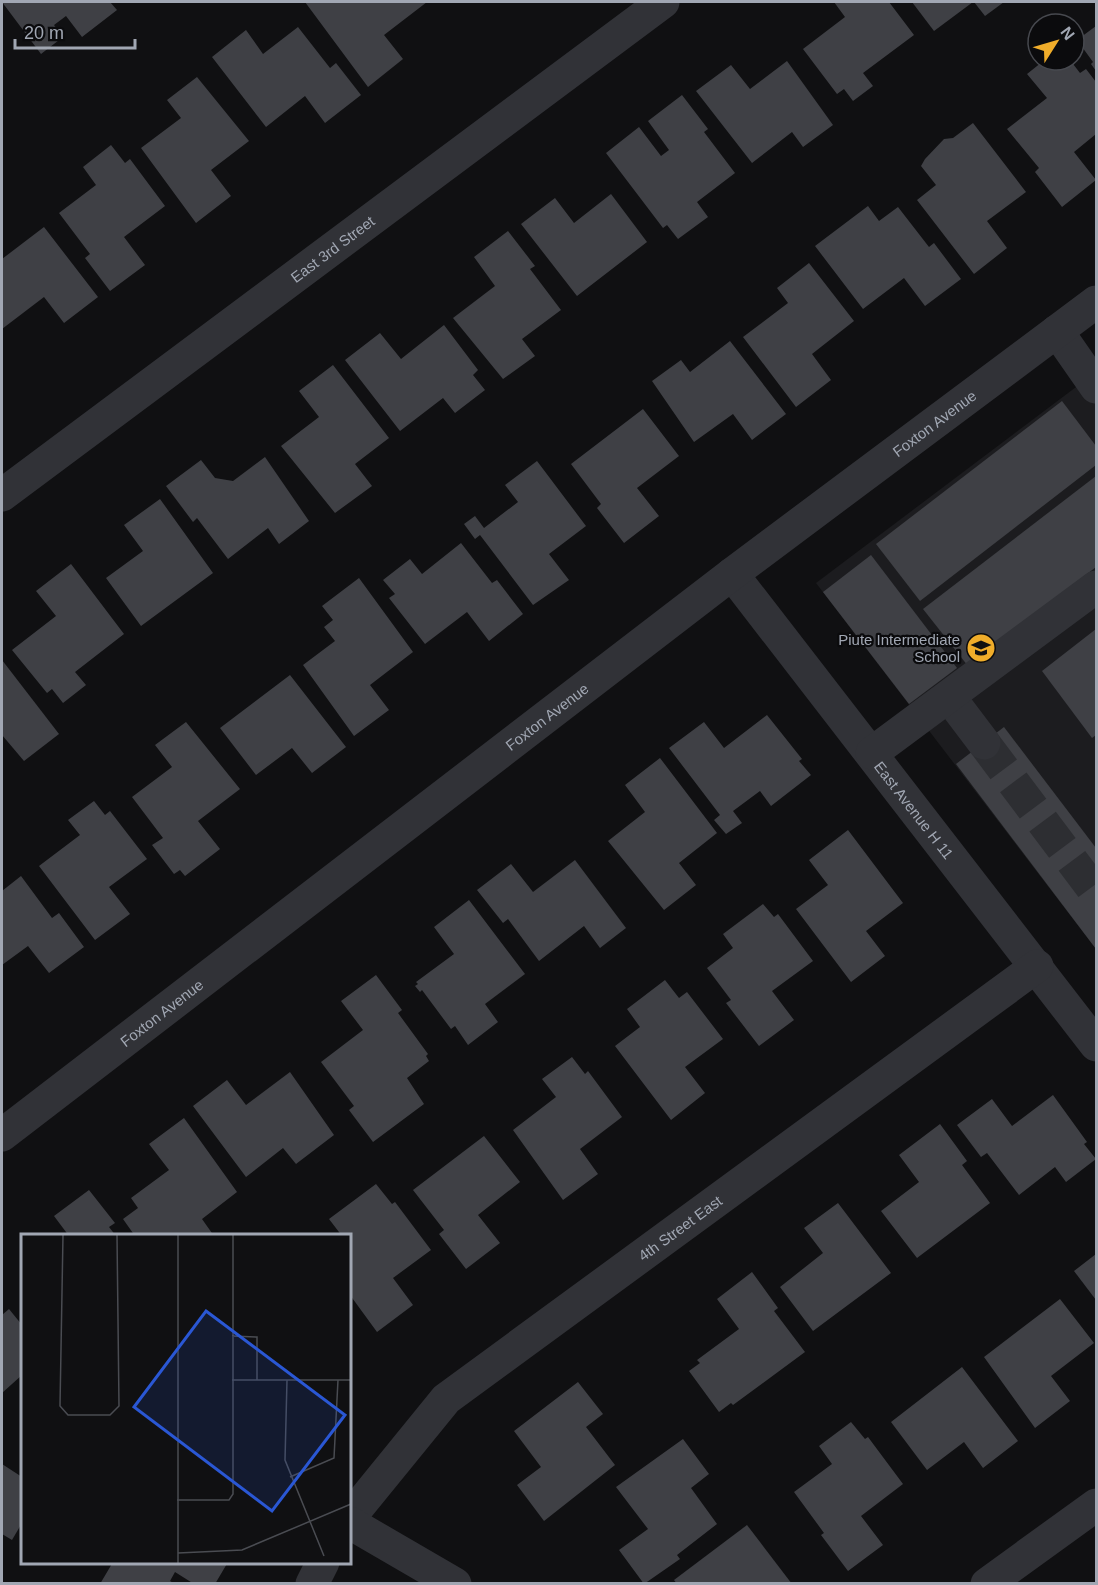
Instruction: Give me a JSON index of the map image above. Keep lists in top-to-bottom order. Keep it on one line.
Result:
{"streets":{"street":["East 3rd Street","Foxton Avenue","East Avenue H 11","4th Street East"]},"crossings":[["Foxton Avenue","East Avenue H 11"],["East Avenue H 11","4th Street East"]],"places":{"school or university":["Piute Intermediate School"]},"scale_bar":"20 m","north":"top right"}
